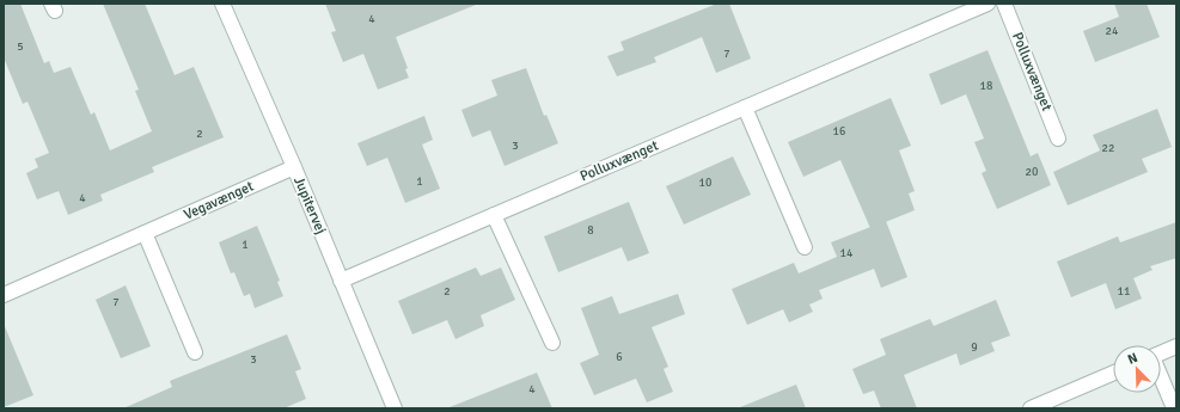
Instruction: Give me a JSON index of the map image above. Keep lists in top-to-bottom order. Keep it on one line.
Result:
{"streets":{"street":["Polluxvænget","Vegavænget","Jupitervej"]},"crossings":[["Polluxvænget","Jupitervej"],["Vegavænget","Jupitervej"]],"house_numbers":["4","24","5","7","18","16","2","3","22","20","1","10","4","8","1","14","2","11","7","9","6","3","4"],"north":"top left"}
